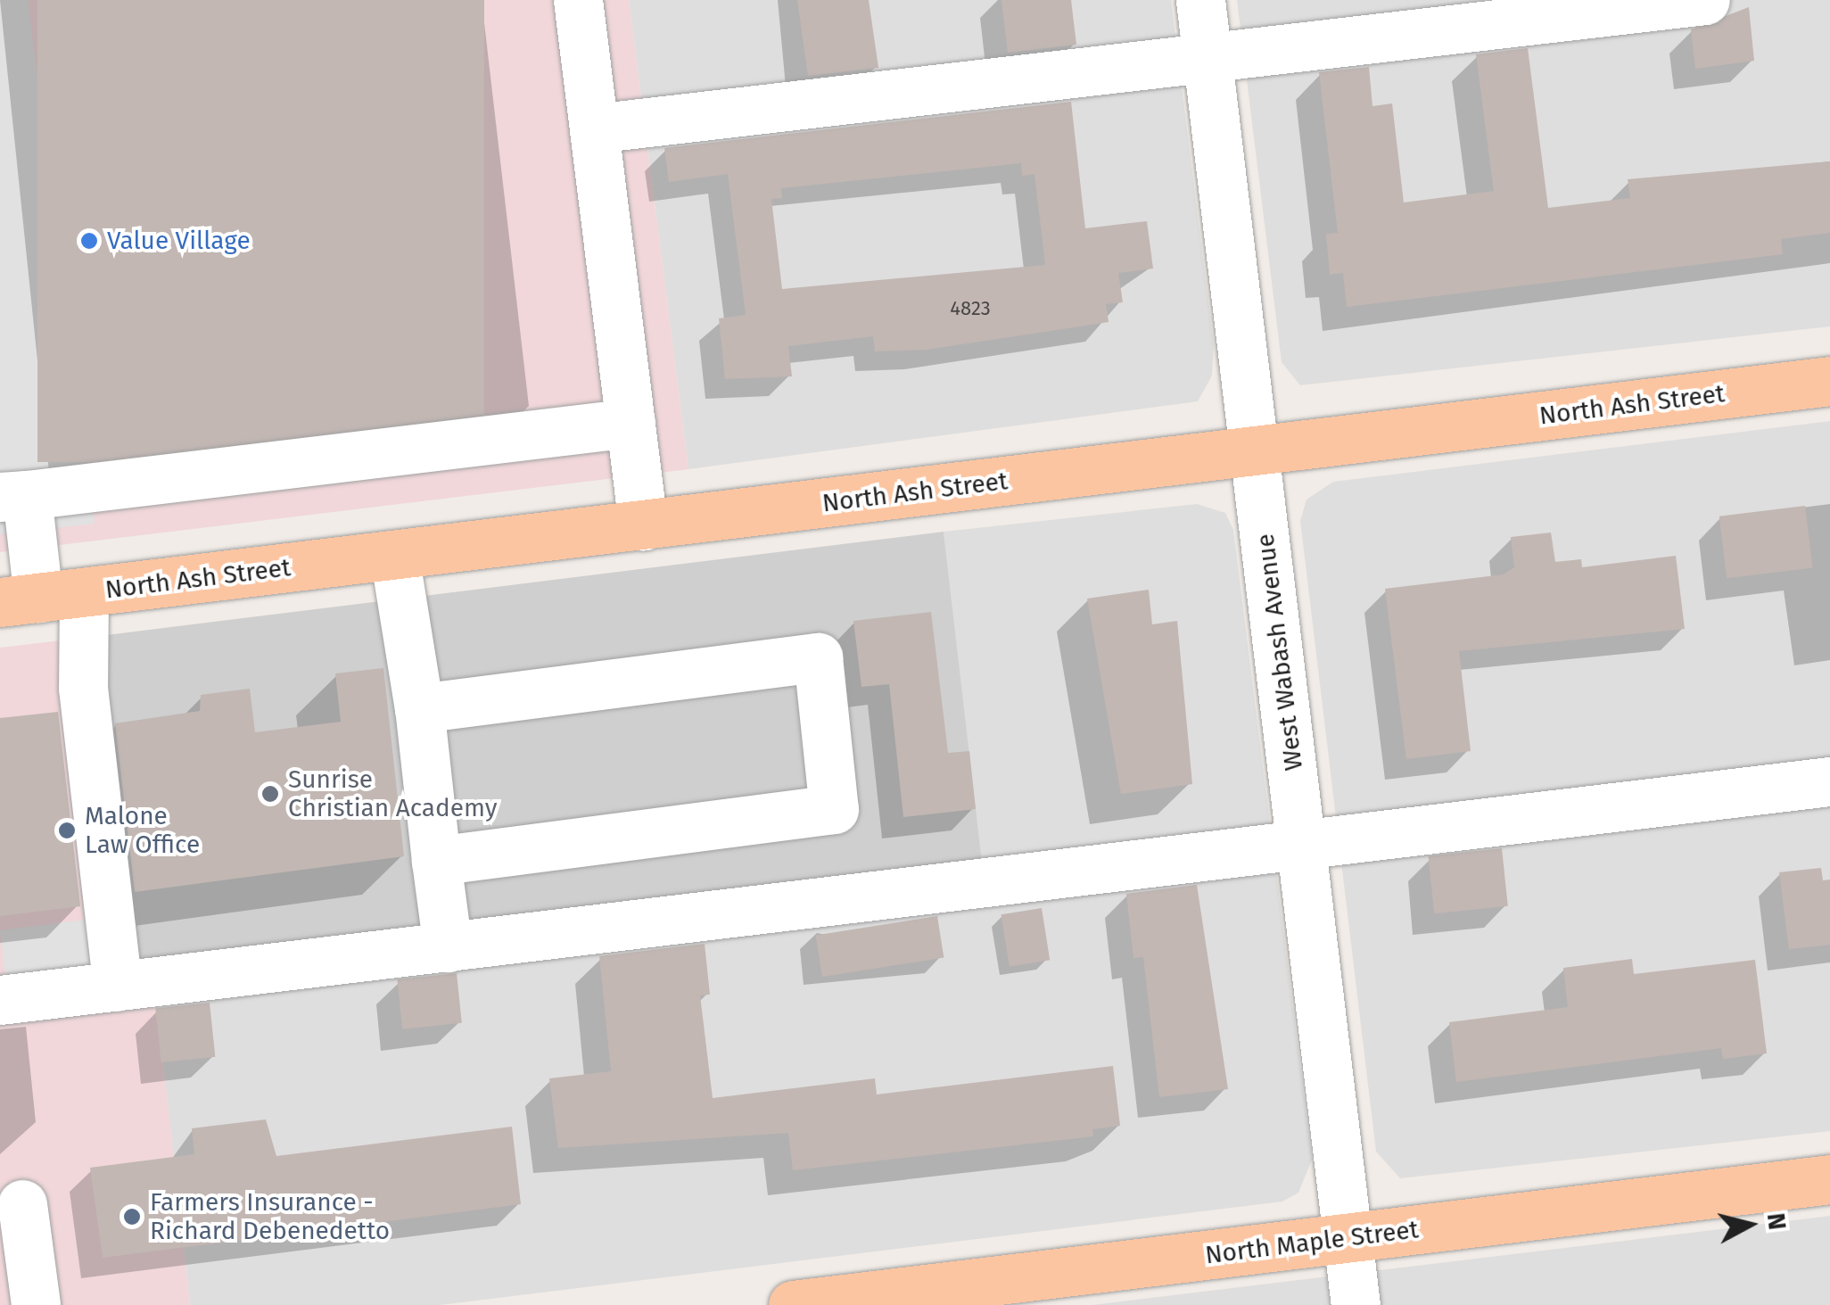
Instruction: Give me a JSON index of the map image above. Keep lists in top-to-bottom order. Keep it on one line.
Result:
{"streets":{"main road":["North Ash Street","North Maple Street"],"street":["West Wabash Avenue"]},"crossings":[["North Ash Street","West Wabash Avenue"],["West Wabash Avenue","North Maple Street"]],"places":["Value Village","Sunrise Christian Academy","Malone Law Office","Farmers Insurance - Richard Debenedetto"],"house_numbers":["4823"],"north":"right"}
